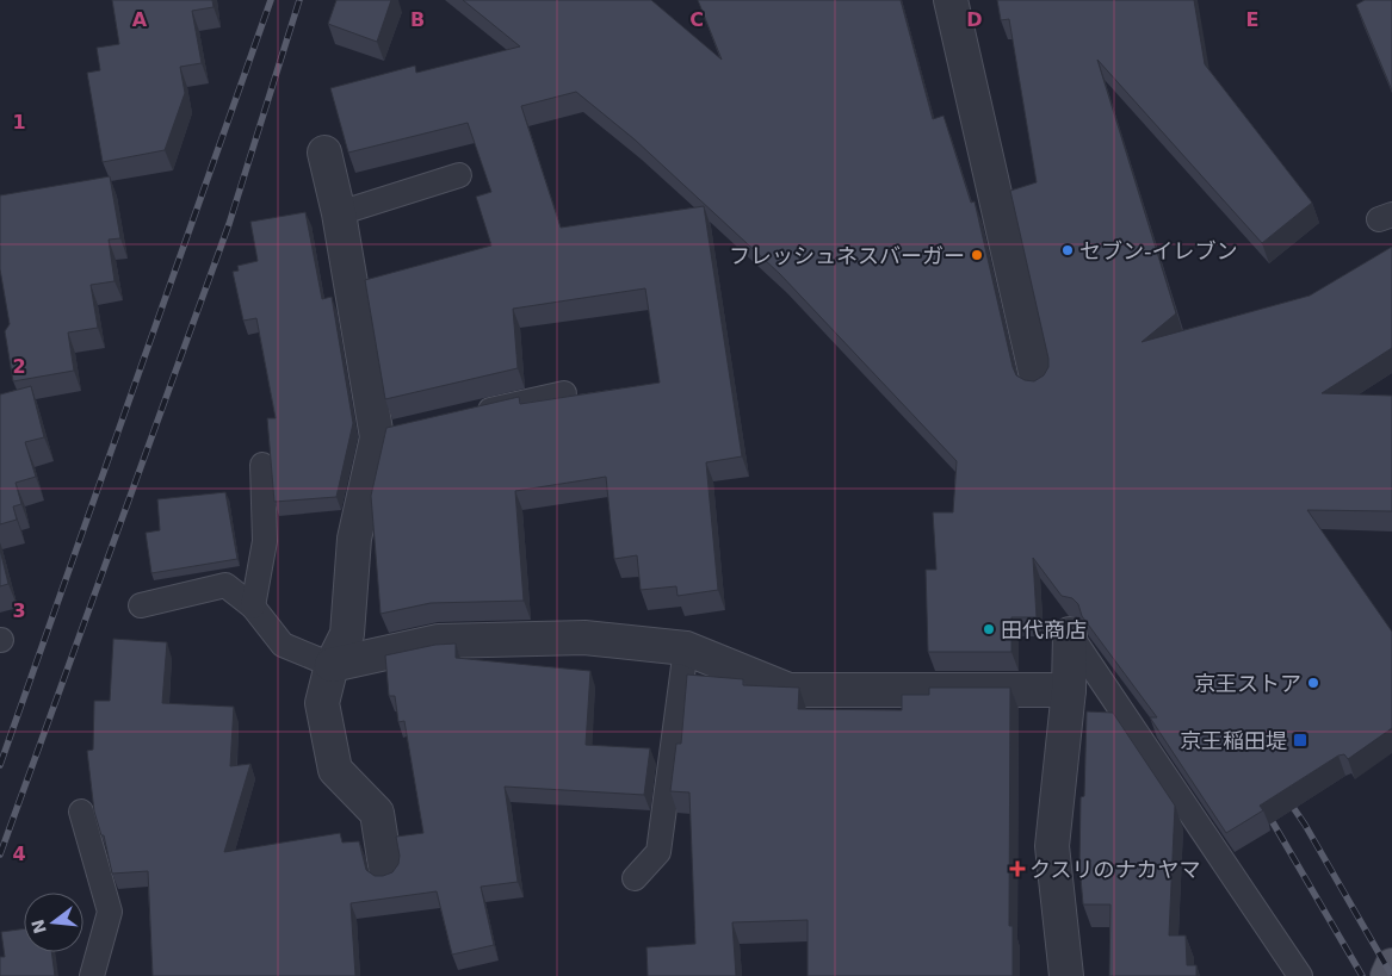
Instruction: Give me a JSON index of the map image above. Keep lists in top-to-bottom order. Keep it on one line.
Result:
{"places":{"other":["セブン-イレブン","フレッシュネスバーガー","田代商店","京王ストア"],"transit":["京王稲田堤"],"health":["クスリのナカヤマ"]},"north":"left","grid":{"columns":["A","B","C","D","E"],"rows":["1","2","3","4"]}}
